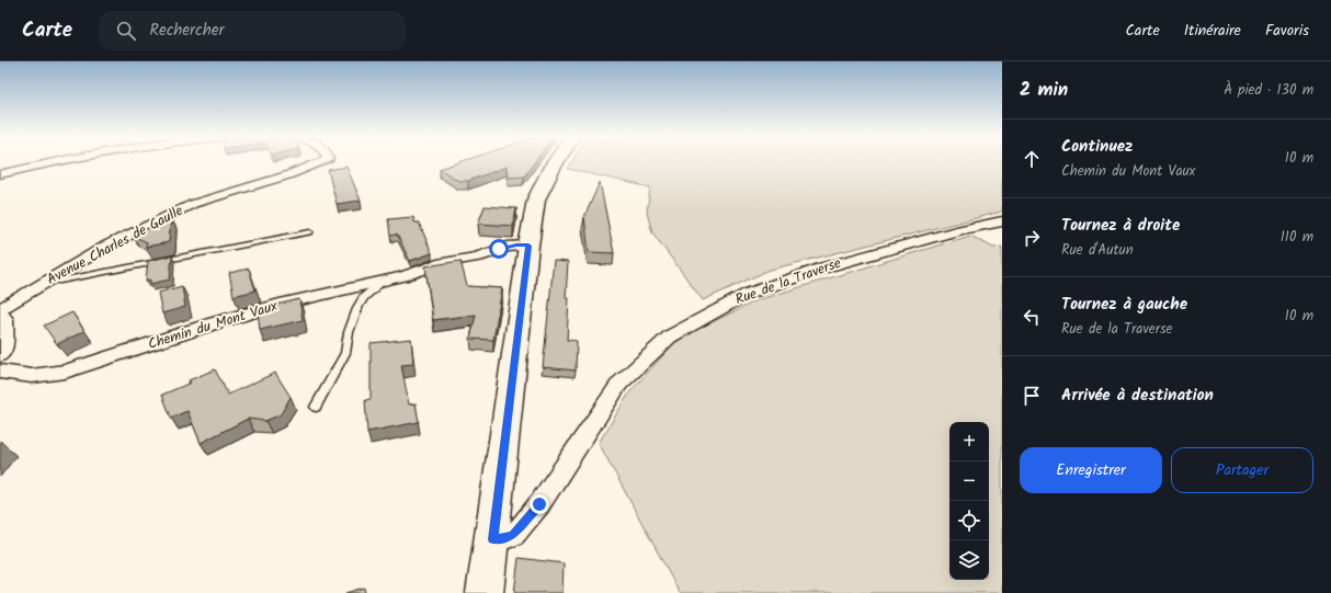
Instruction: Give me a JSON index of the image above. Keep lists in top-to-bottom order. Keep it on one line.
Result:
{"streets":{"street":["Avenue Charles de Gaulle","Rue de la Traverse","Chemin du Mont Vaux"]},"page":{"header":"Carte","search":"Rechercher","nav":["Carte","Itinéraire","Favoris"],"heading":["2 min","À pied · 130 m"],"list":[["Continuez","Chemin du Mont Vaux","10 m"],["Tournez à droite","Rue d'Autun","110 m"],["Tournez à gauche","Rue de la Traverse","10 m"],"Arrivée à destination"],"map_buttons":["+","−"],"buttons":["Enregistrer","Partager"]}}
